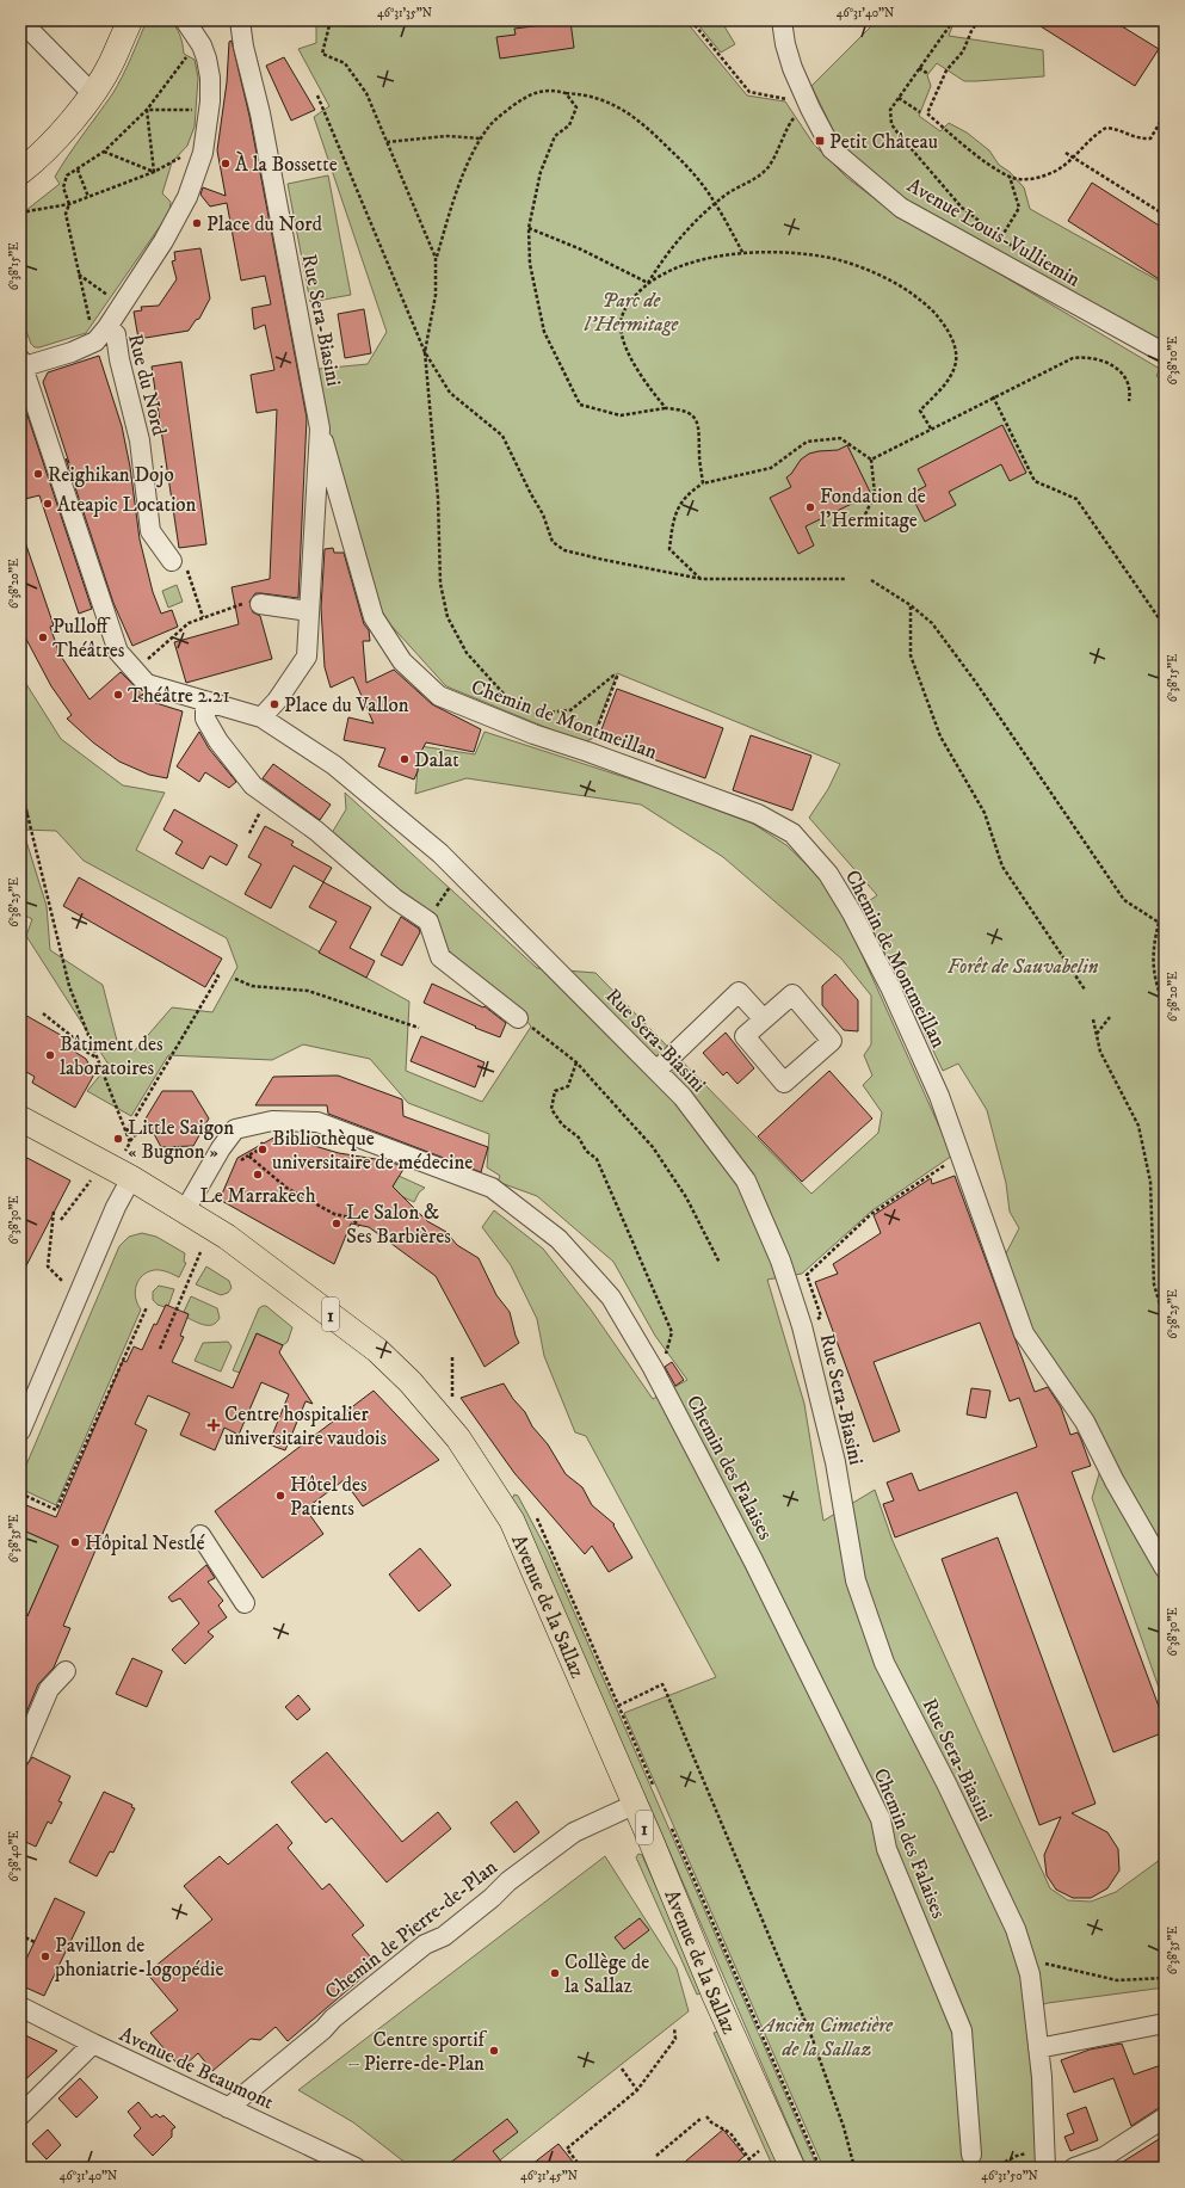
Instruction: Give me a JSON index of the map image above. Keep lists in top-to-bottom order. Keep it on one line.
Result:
{"streets":{"main road":["1","Avenue de la Sallaz"],"street":["Avenue Louis-Vulliemin","Rue Sera-Biasini","Rue du Nord","Chemin de Montmeillan","Chemin des Falaises","Chemin de Pierre-de-Plan","Avenue de Beaumont"]},"crossings":[["Rue Sera-Biasini","Chemin de Montmeillan"],["1","Avenue de la Sallaz"],["Chemin des Falaises","Avenue de la Sallaz"],["Avenue de la Sallaz","Chemin de Pierre-de-Plan"],["Chemin de Pierre-de-Plan","Avenue de Beaumont"]],"parks":["Parc de l'Hermitage","Forêt de Sauvabelin","Ancien Cimetière de la Sallaz"],"places":{"transit":["Petit Château"],"other":["À la Bossette","Place du Nord","Reighikan Dojo","Ateapic Location","Fondation de l'Hermitage","Pulloff Théâtres","Théâtre 2.21","Place du Vallon","Dalat","Bâtiment des laboratoires","Little Saigon « Bugnon »","Bibliothèque universitaire de médecine","Le Marrakech","Le Salon & Ses Barbières","Hôtel des Patients","Hôpital Nestlé","Pavillon de phoniatrie-logopédie","Collège de la Sallaz","Centre sportif – Pierre-de-Plan"],"health":["Centre hospitalier universitaire vaudois"]},"coordinates":["46°31'35\"N","46°31'40\"N","6°38'15\"E","6°38'10\"E","6°38'20\"E","6°38'25\"E","6°38'30\"E","6°38'35\"E","6°38'40\"E","46°31'45\"N","46°31'50\"N"]}
